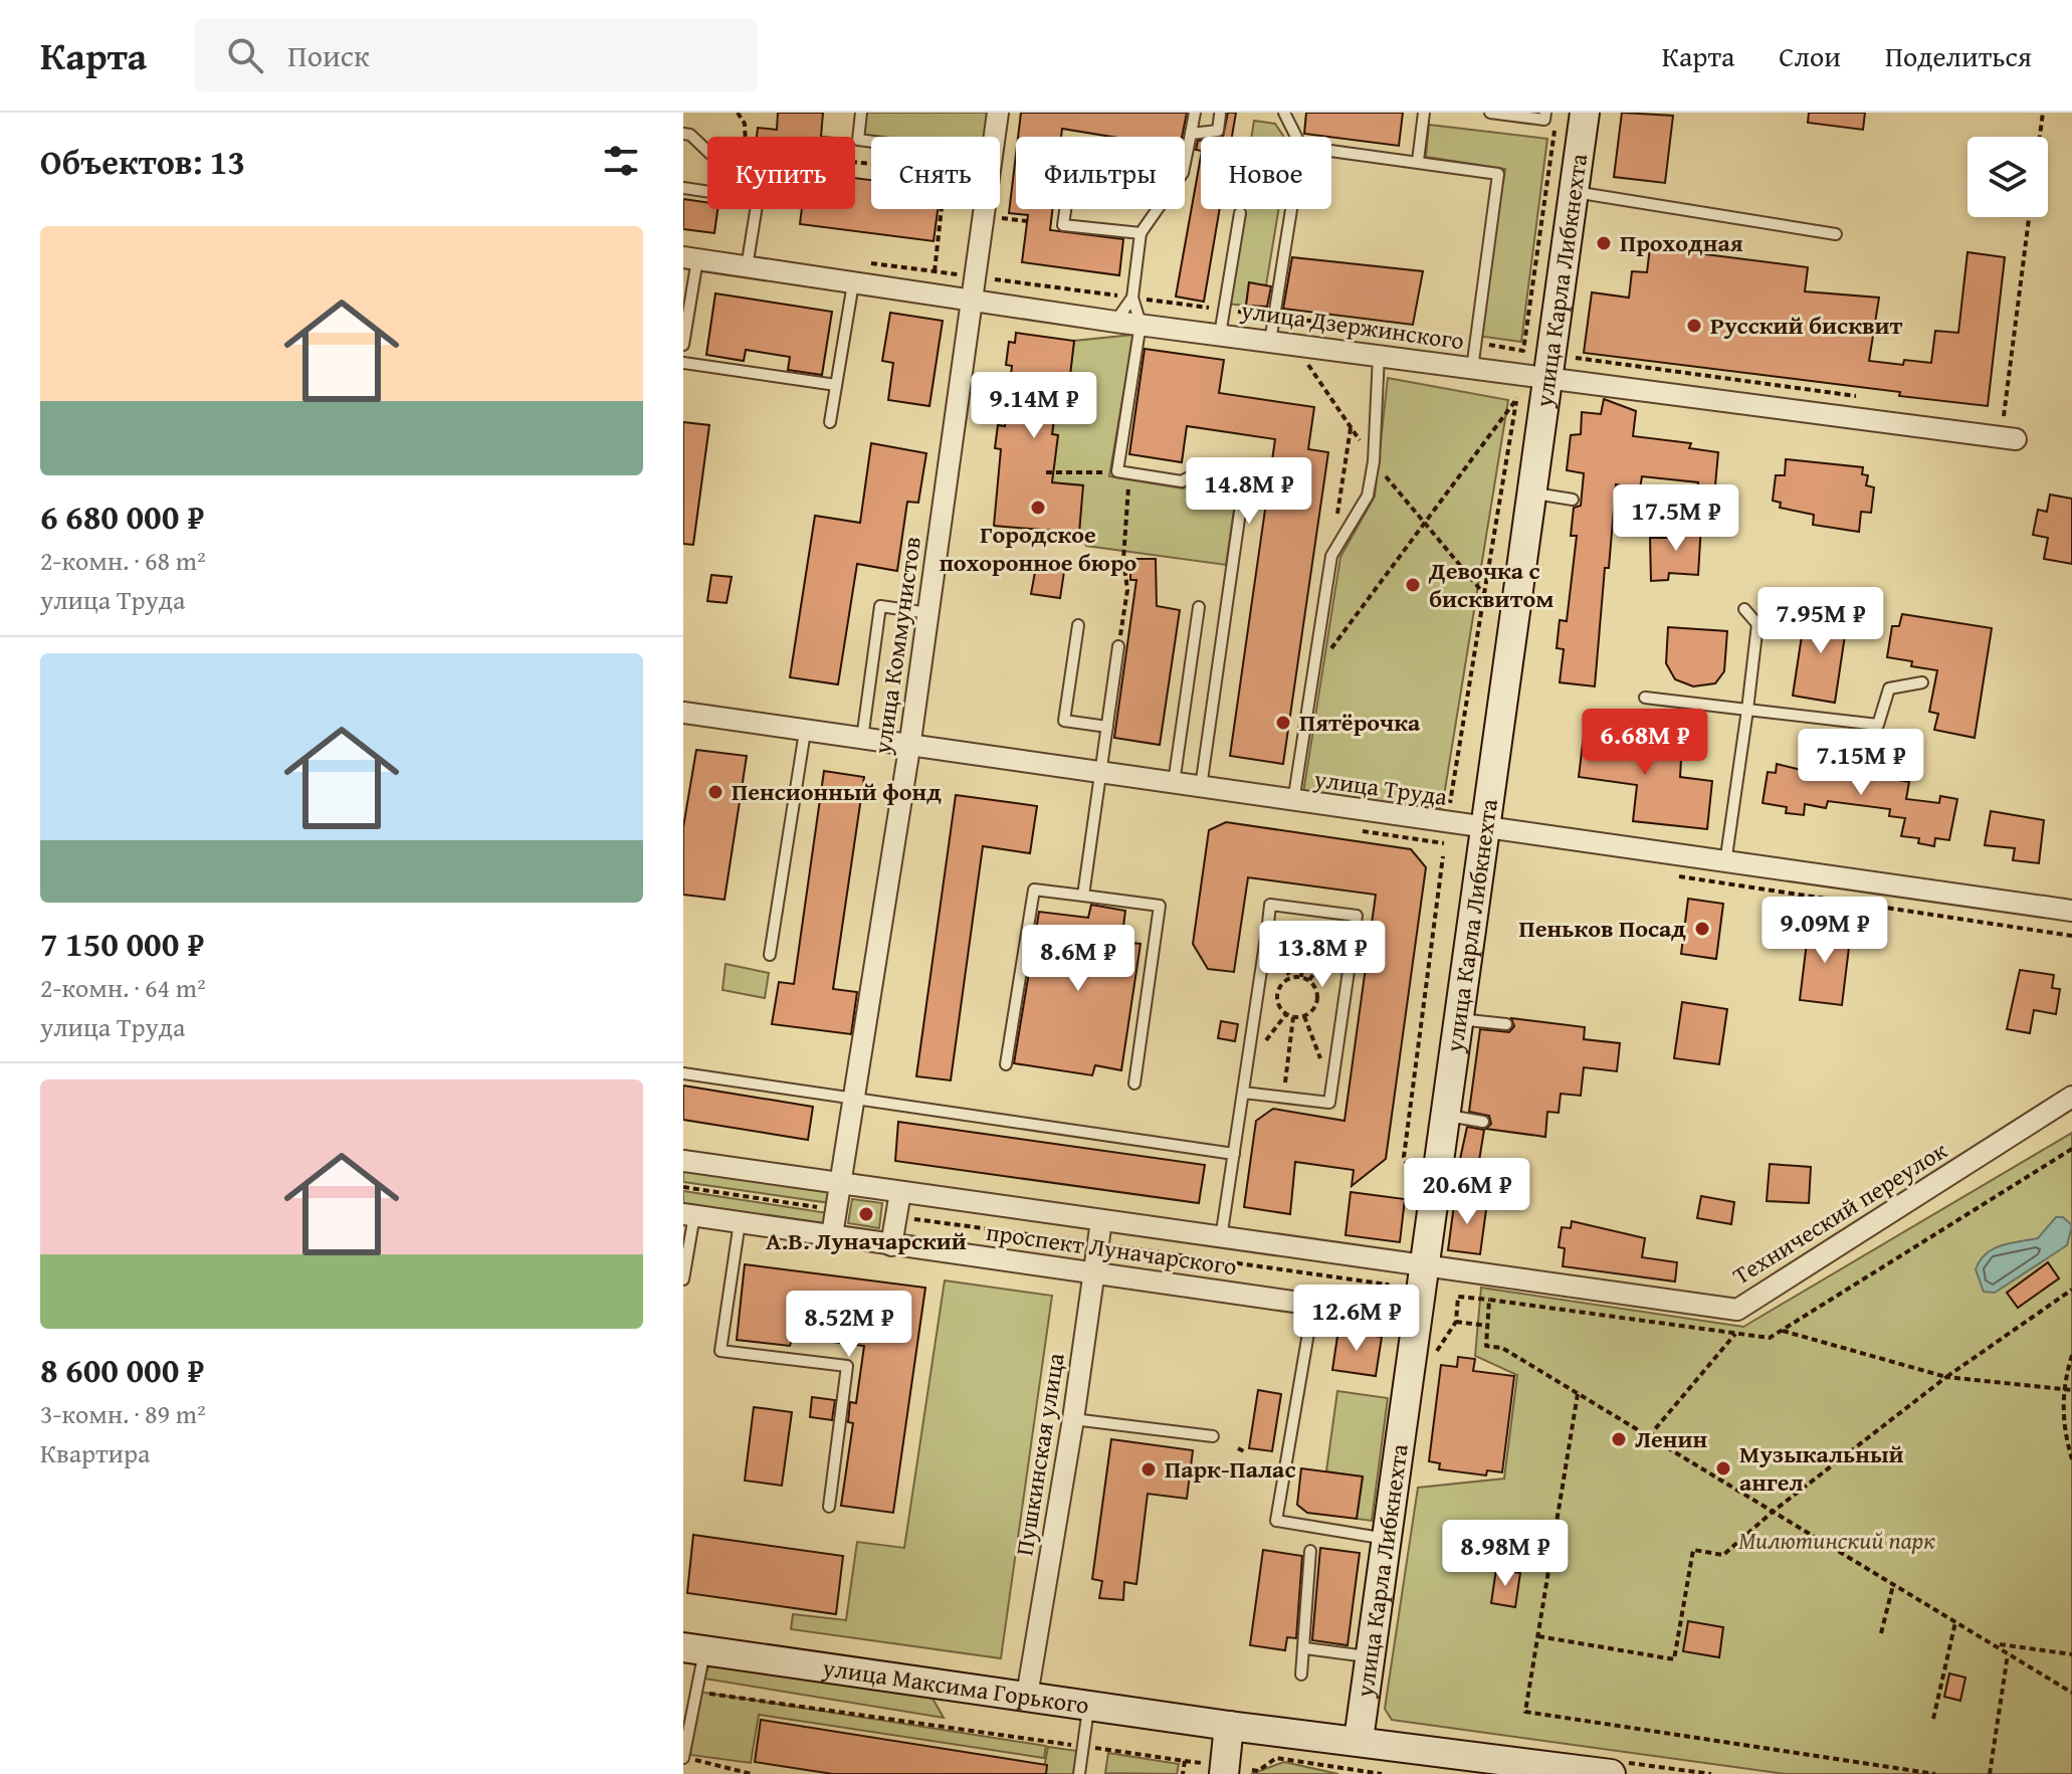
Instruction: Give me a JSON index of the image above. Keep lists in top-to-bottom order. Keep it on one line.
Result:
{"streets":{"main road":["улица Карла Либкнехта","улица Максима Горького"],"street":["улица Дзержинского","улица Коммунистов","улица Труда","Технический переулок","проспект Луначарского","Пушкинская улица"]},"crossings":[["улица Карла Либкнехта","улица Дзержинского"],["улица Карла Либкнехта","улица Труда"],["улица Карла Либкнехта","Технический переулок"],["улица Карла Либкнехта","проспект Луначарского"],["улица Карла Либкнехта","улица Максима Горького"],["улица Дзержинского","улица Коммунистов"],["улица Коммунистов","улица Труда"],["улица Коммунистов","проспект Луначарского"],["Технический переулок","проспект Луначарского"],["проспект Луначарского","Пушкинская улица"],["Пушкинская улица","улица Максима Горького"]],"parks":["Милютинский парк"],"places":["Проходная","Русский бисквит","Городское похоронное бюро","Девочка с бисквитом","Пятёрочка","Пенсионный фонд","Пеньков Посад","А.В. Луначарский","Ленин","Музыкальный ангел","Парк-Палас"],"page":{"header":"Карта","search":"Поиск","nav":["Карта","Слои","Поделиться"],"heading":"Объектов: 13","chip":["Купить","Снять","Фильтры","Новое"],"list":[{"name":"6 680 000 ₽","note":"2-комн. · 68 m² · улица Труда"},{"name":"7 150 000 ₽","note":"2-комн. · 64 m² · улица Труда"},{"name":"8 600 000 ₽","note":"3-комн. · 89 m² · Квартира"}],"price":["9.14M ₽","14.8M ₽","17.5M ₽","7.95M ₽","6.68M ₽","7.15M ₽","9.09M ₽","13.8M ₽","8.6M ₽","20.6M ₽","12.6M ₽","8.52M ₽","8.98M ₽"]}}
